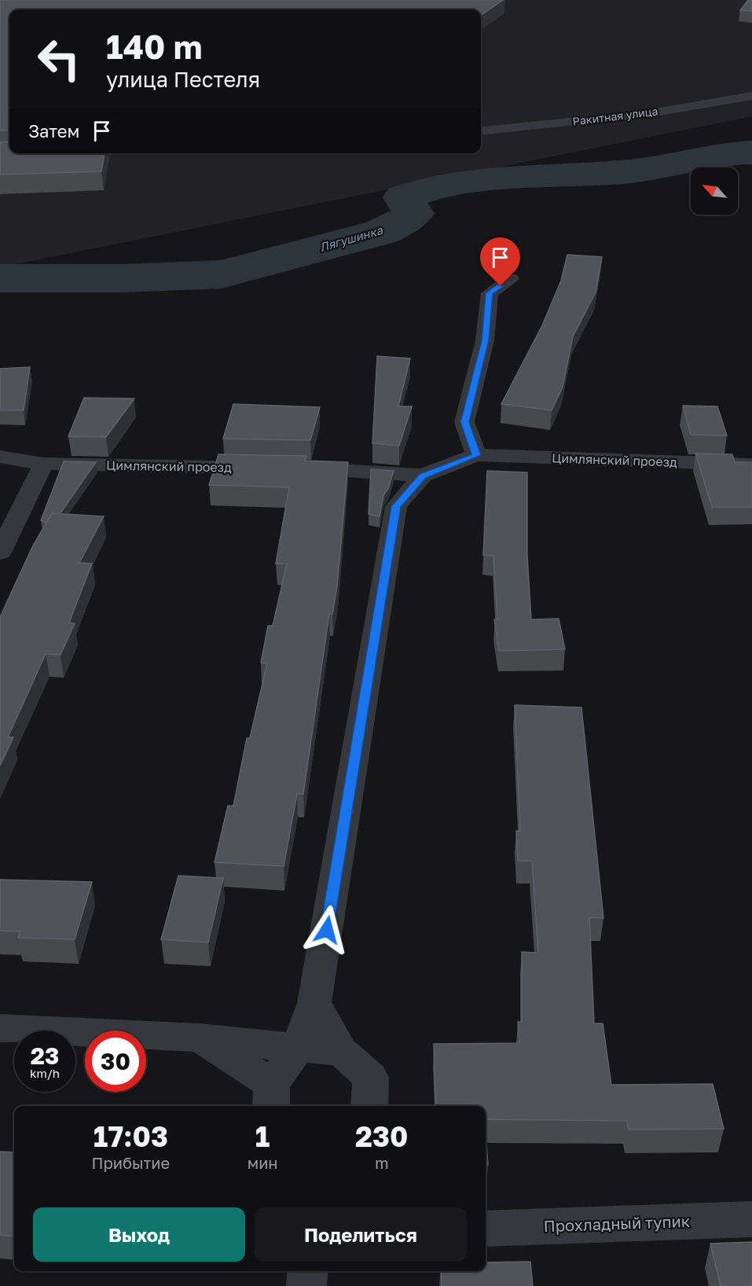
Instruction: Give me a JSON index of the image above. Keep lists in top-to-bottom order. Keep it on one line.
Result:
{"streets":{"street":["Ракитная улица","Цимлянский проезд","Прохладный тупик"]},"water":["Лягушинка"],"north":"top left","page":{"turn":["140 m","улица Пестеля"],"then":"Затем","speed":"23 km/h","limit":"30","eta":["17:03","Прибытие","1","мин","230","m"],"buttons":["Выход","Поделиться"]}}
